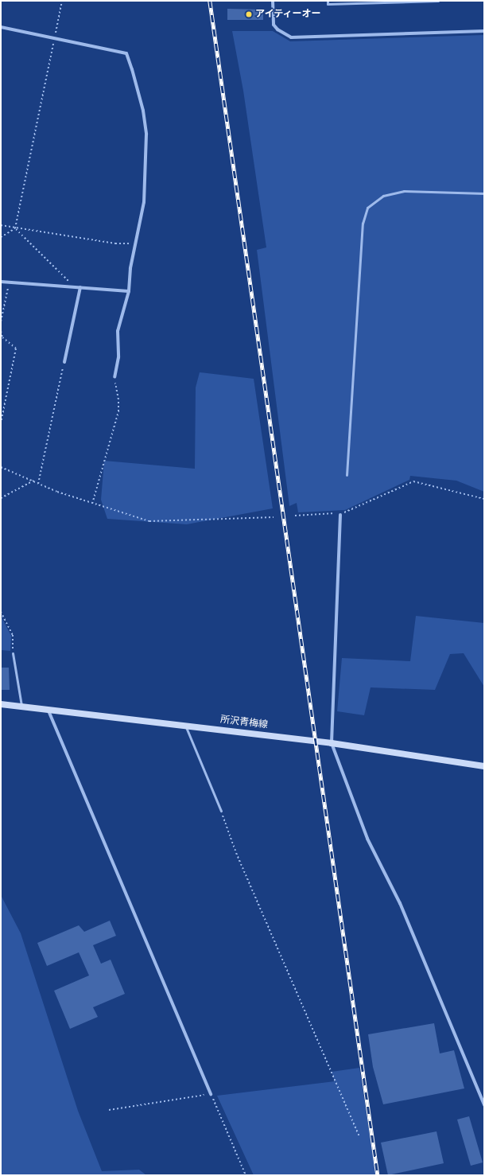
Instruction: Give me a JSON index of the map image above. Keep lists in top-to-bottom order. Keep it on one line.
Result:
{"streets":{"main road":["所沢青梅線"]},"places":["アイティーオー"]}
